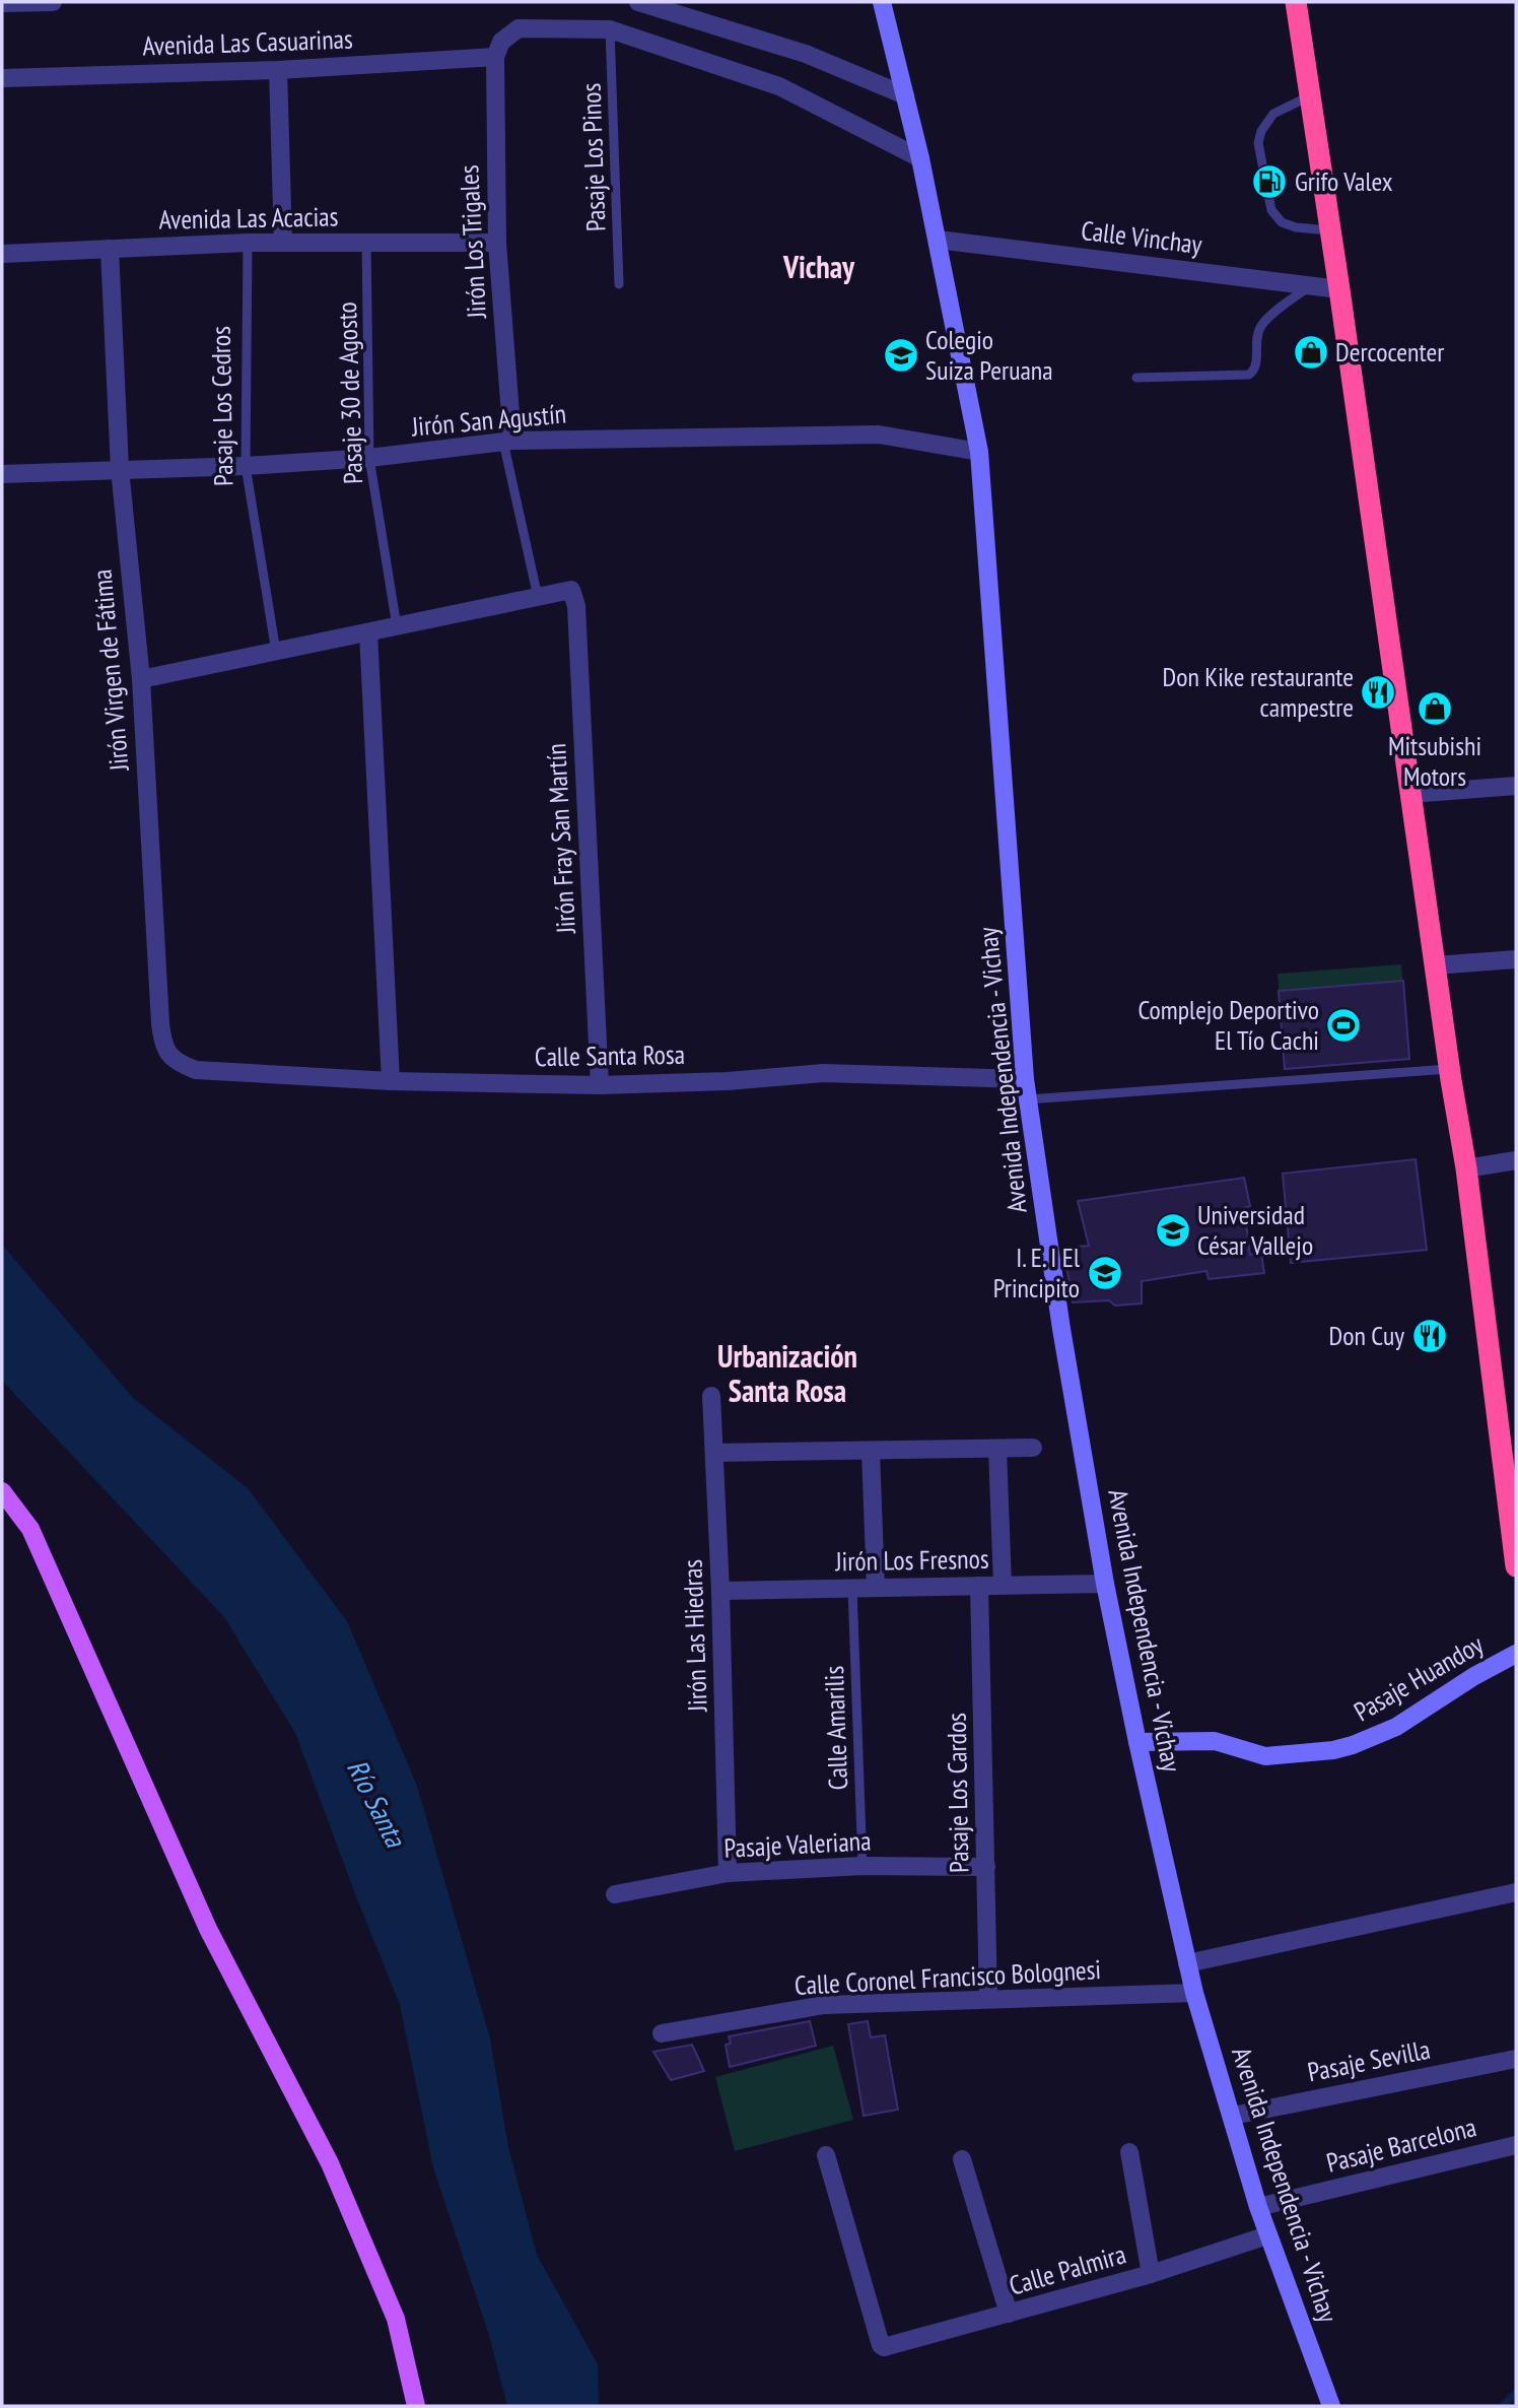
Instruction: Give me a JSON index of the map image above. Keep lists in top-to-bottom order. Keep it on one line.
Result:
{"streets":{"main road":["Avenida Independencia - Vichay","Pasaje Huandoy"],"street":["Avenida Las Casuarinas","Avenida Las Acacias","Calle Vinchay","Jirón Los Trigales","Jirón San Agustín","Jirón Virgen de Fátima","Jirón Fray San Martín","Calle Santa Rosa","Jirón Los Fresnos","Jirón Las Hiedras","Pasaje Los Cardos","Pasaje Valeriana","Calle Coronel Francisco Bolognesi","Pasaje Sevilla","Pasaje Barcelona","Calle Palmira"],"lane":["Pasaje Los Pinos","Pasaje 30 de Agosto","Pasaje Los Cedros","Calle Amarilis"]},"crossings":[["Avenida Las Casuarinas","Pasaje Los Pinos"],["Avenida Las Casuarinas","Jirón Los Trigales"],["Avenida Las Casuarinas","Avenida Independencia - Vichay"],["Avenida Las Acacias","Jirón Los Trigales"],["Avenida Las Acacias","Pasaje 30 de Agosto"],["Avenida Las Acacias","Pasaje Los Cedros"],["Avenida Las Acacias","Jirón Virgen de Fátima"],["Calle Vinchay","Avenida Independencia - Vichay"],["Jirón Los Trigales","Jirón San Agustín"],["Pasaje 30 de Agosto","Jirón San Agustín"],["Pasaje Los Cedros","Jirón San Agustín"],["Jirón San Agustín","Jirón Virgen de Fátima"],["Jirón San Agustín","Avenida Independencia - Vichay"],["Jirón Virgen de Fátima","Calle Santa Rosa"],["Jirón Fray San Martín","Calle Santa Rosa"],["Calle Santa Rosa","Avenida Independencia - Vichay"],["Avenida Independencia - Vichay","Jirón Los Fresnos"],["Avenida Independencia - Vichay","Pasaje Huandoy"],["Avenida Independencia - Vichay","Calle Coronel Francisco Bolognesi"],["Avenida Independencia - Vichay","Pasaje Sevilla"],["Avenida Independencia - Vichay","Pasaje Barcelona"],["Avenida Independencia - Vichay","Calle Palmira"],["Jirón Los Fresnos","Jirón Las Hiedras"],["Jirón Los Fresnos","Calle Amarilis"],["Jirón Los Fresnos","Pasaje Los Cardos"],["Jirón Las Hiedras","Pasaje Valeriana"],["Calle Amarilis","Pasaje Valeriana"],["Pasaje Los Cardos","Pasaje Valeriana"],["Pasaje Los Cardos","Calle Coronel Francisco Bolognesi"]],"districts":["Vichay","Urbanización Santa Rosa"],"water":["Río Santa"],"places":{"fuel station":["Grifo Valex"],"shop":["Dercocenter","Mitsubishi Motors"],"school or university":["Colegio Suiza Peruana","Universidad César Vallejo","I. E. I El Principito"],"restaurant":["Don Kike restaurante campestre","Don Cuy"],"sports":["Complejo Deportivo El Tío Cachi"]}}
